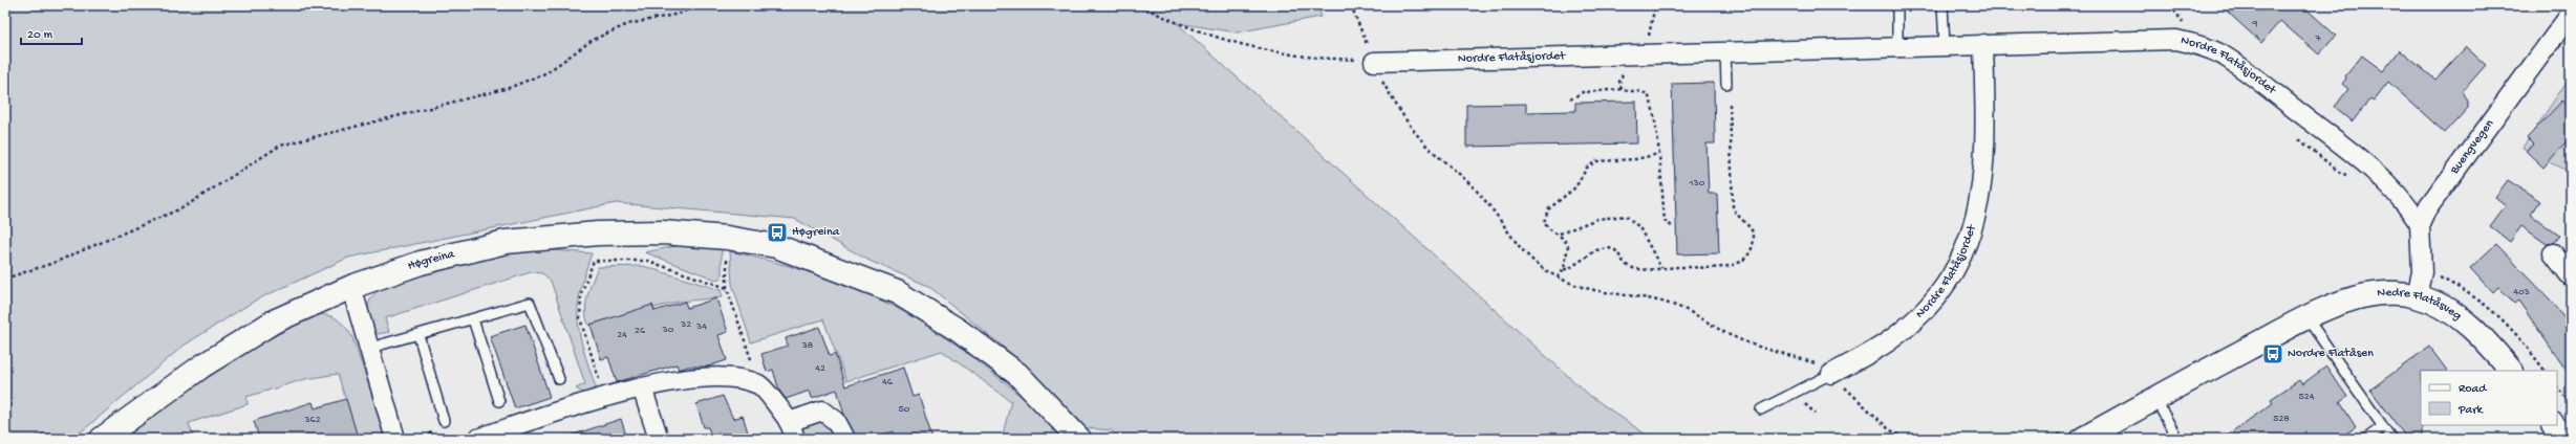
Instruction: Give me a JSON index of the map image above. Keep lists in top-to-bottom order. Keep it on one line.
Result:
{"streets":{"street":["Nordre Flatåsjordet","Buengvegen","Høgreina","Nedre Flatåsveg"]},"crossings":[["Nordre Flatåsjordet","Buengvegen"]],"places":{"bus stop":["Høgreina","Nordre Flatåsen"]},"house_numbers":["9","7","130","403","32","34","30","26","24","38","42","46","524","50","528","362"],"legend":["Road","Park"],"scale_bar":"20 m"}
